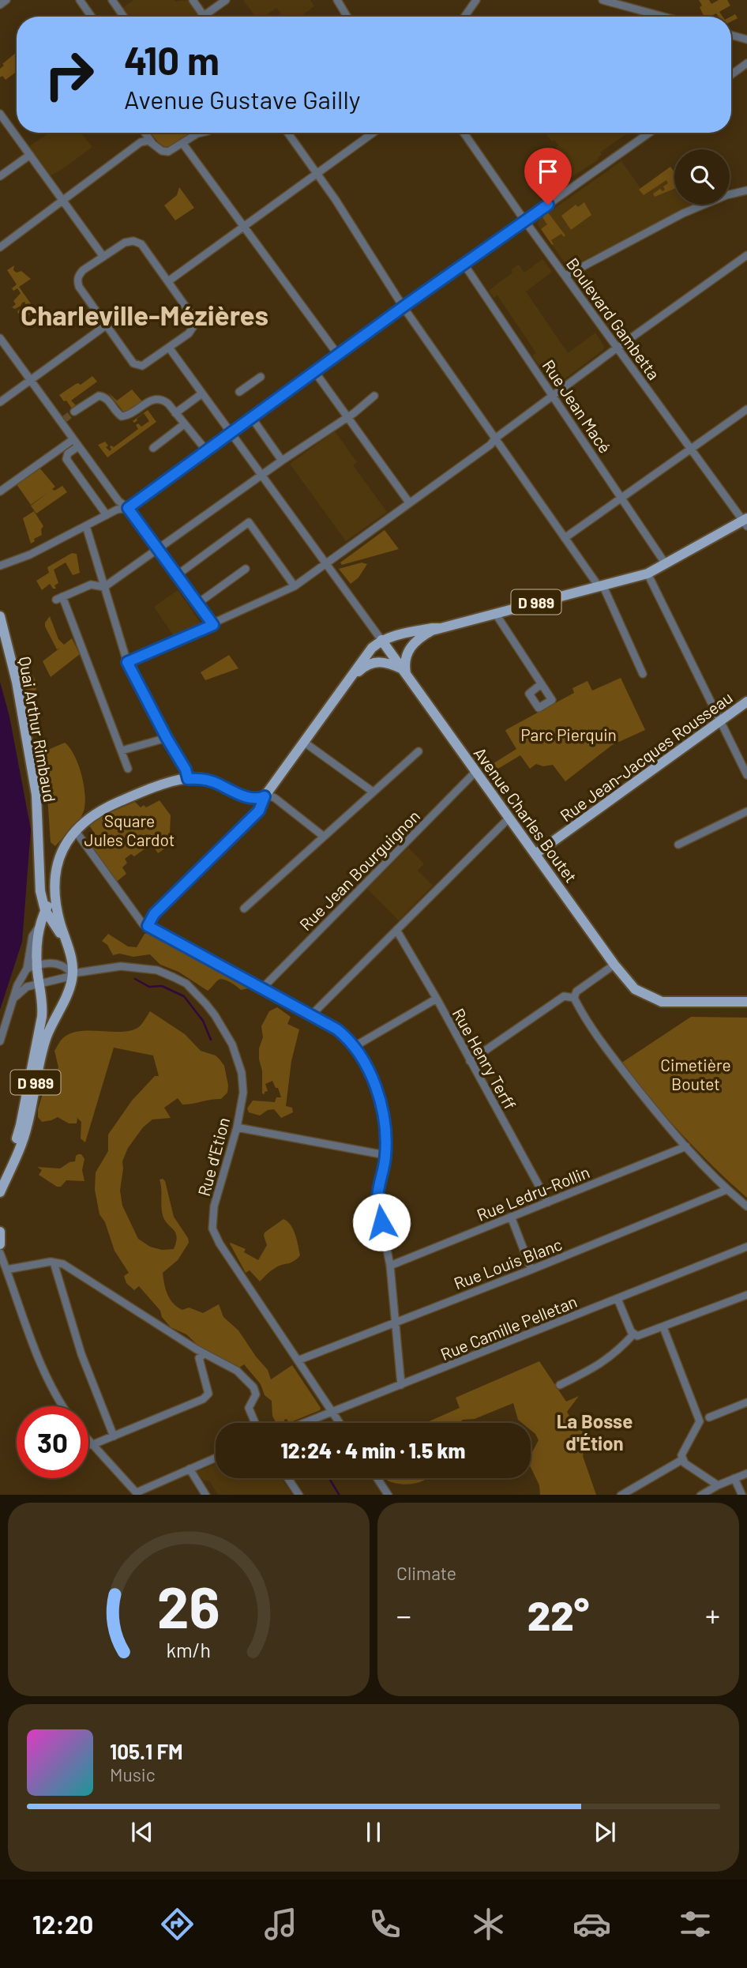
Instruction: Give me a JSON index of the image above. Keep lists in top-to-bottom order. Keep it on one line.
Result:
{"streets":{"main road":["D 989","Quai Arthur Rimbaud","Rue Jean-Jacques Rousseau","Avenue Charles Boutet"],"street":["Boulevard Gambetta","Rue Jean Macé","Rue Jean Bourguignon","Rue Henry Terff","Rue d'Etion","Rue Ledru-Rollin","Rue Louis Blanc","Rue Camille Pelletan"]},"crossings":[["Boulevard Gambetta","D 989"],["Rue Jean Macé","D 989"],["D 989","Quai Arthur Rimbaud"],["D 989","Rue d'Etion"],["Rue Jean-Jacques Rousseau","Avenue Charles Boutet"],["Avenue Charles Boutet","Rue Jean Bourguignon"],["Rue Henry Terff","Rue Ledru-Rollin"],["Rue d'Etion","Rue Louis Blanc"],["Rue d'Etion","Rue Camille Pelletan"]],"districts":["Charleville-Mézières","La Bosse d'Étion"],"parks":["Parc Pierquin","Square Jules Cardot","Cimetière Boutet"],"page":{"turn":["410 m","Avenue Gustave Gailly"],"limit":"30","trip":"12:24 · 4 min · 1.5 km","tile":"Climate","heat":["−","22°","+"],"song":["105.1 FM","Music"],"tabs":"12:20","gauge":["26","km/h"]}}
